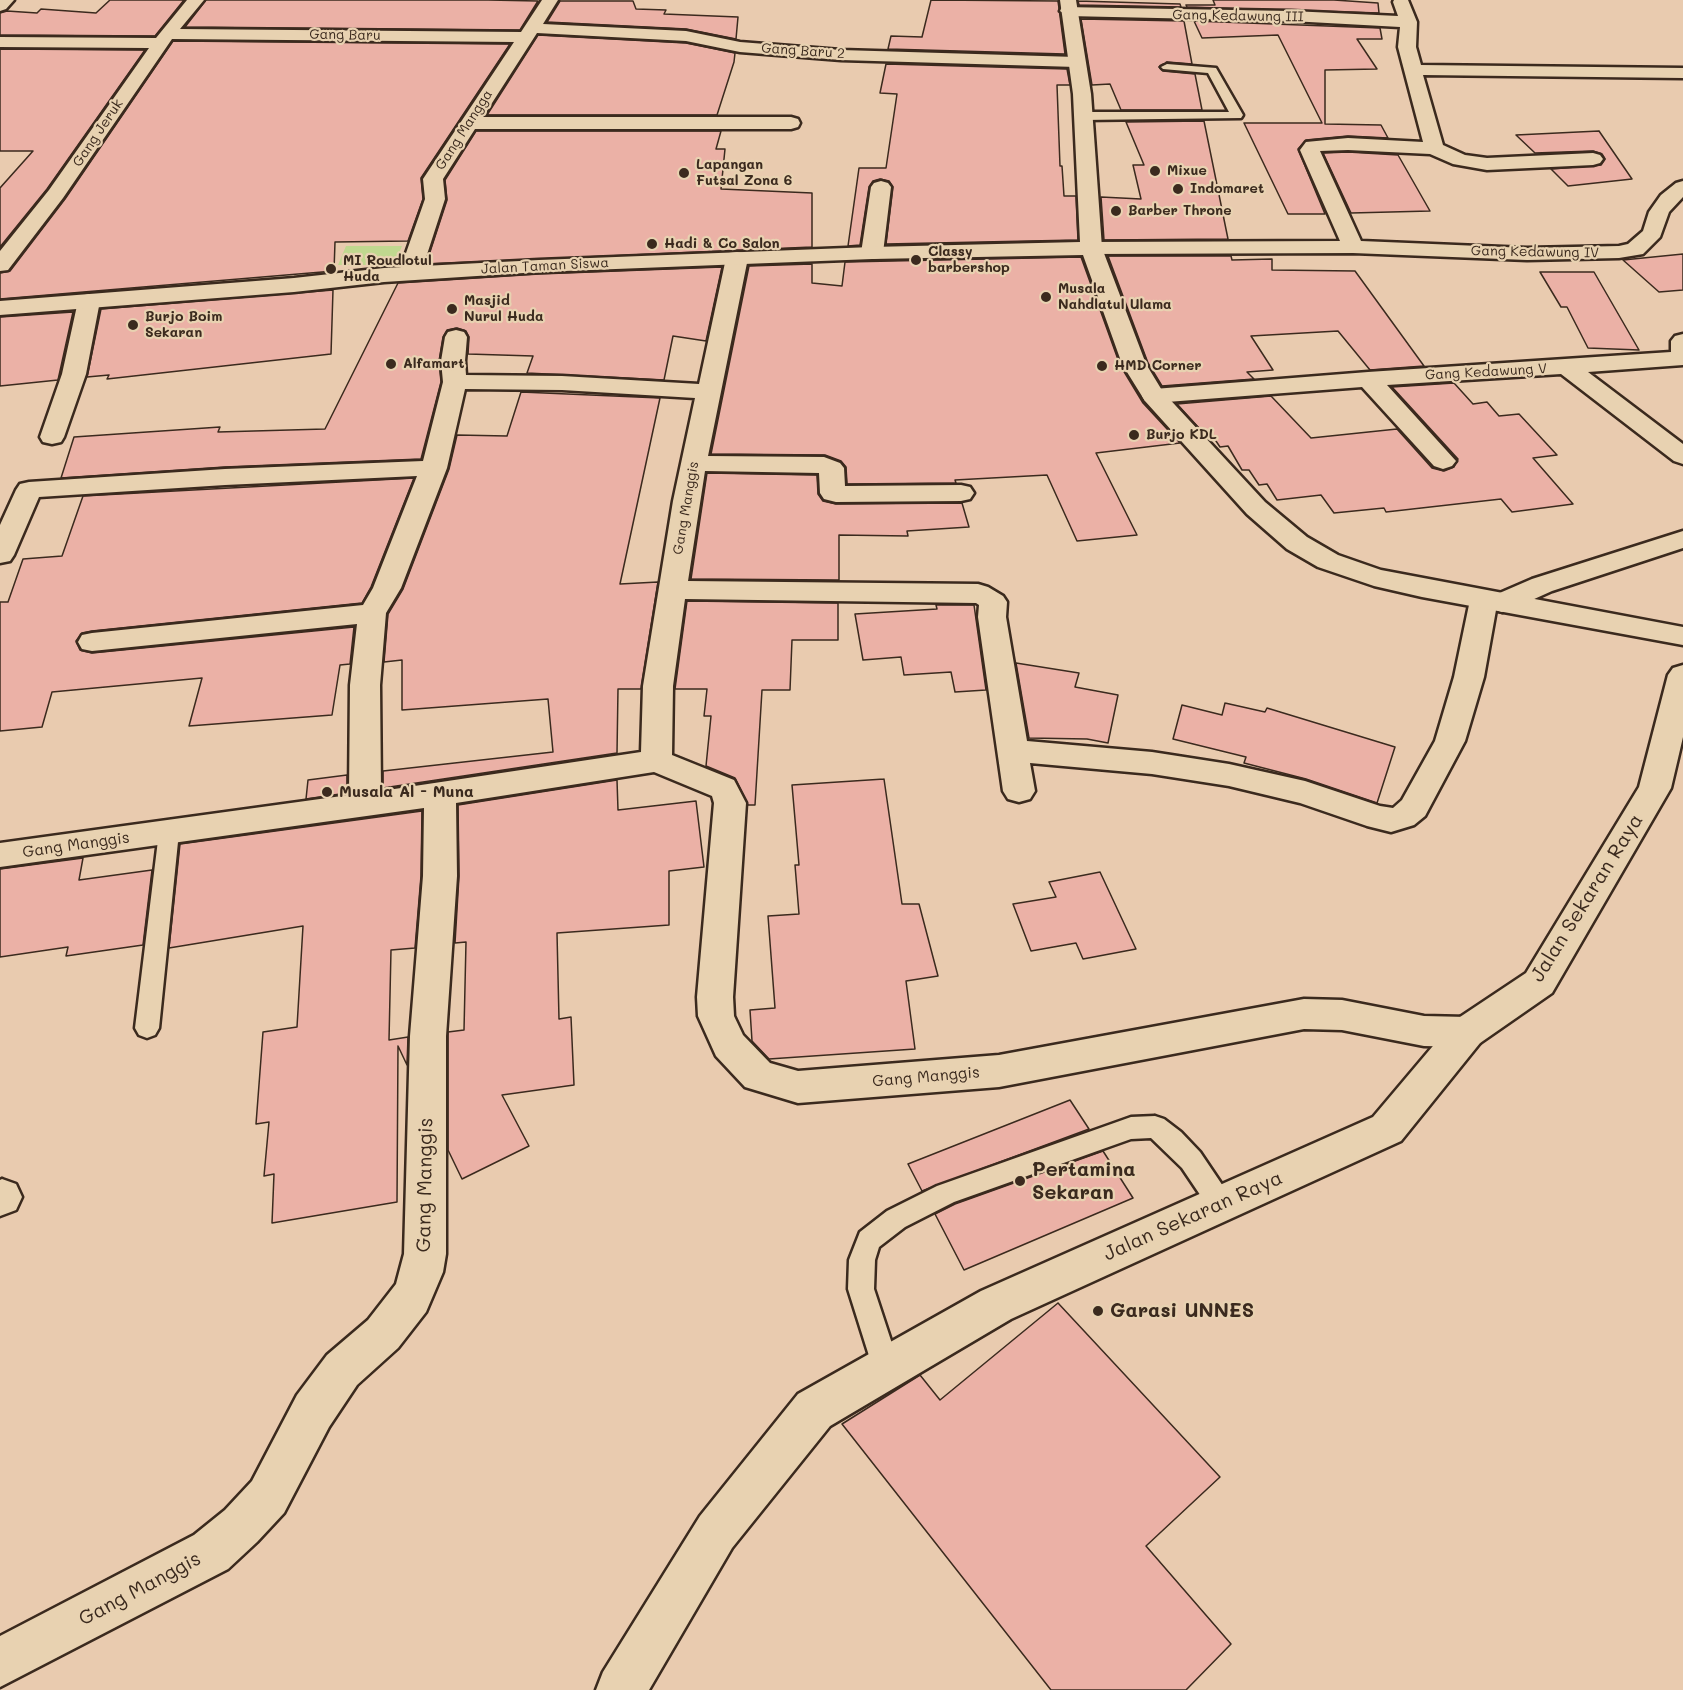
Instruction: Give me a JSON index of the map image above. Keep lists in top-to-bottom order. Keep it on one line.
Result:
{"streets":{"street":["Gang Kedawung III","Gang Baru","Gang Baru 2","Gang Mangga","Gang Jeruk","Gang Kedawung IV","Jalan Taman Siswa","Gang Kedawung V","Gang Manggis","Jalan Sekaran Raya"]},"crossings":[["Gang Baru","Gang Baru 2"],["Gang Baru","Gang Mangga"],["Gang Baru","Gang Jeruk"],["Gang Baru 2","Gang Mangga"],["Gang Mangga","Jalan Taman Siswa"],["Gang Kedawung IV","Jalan Taman Siswa"],["Jalan Taman Siswa","Gang Manggis"],["Gang Manggis","Jalan Sekaran Raya"]],"places":["Mixue","Lapangan Futsal Zona 6","Indomaret","Barber Throne","Hadi & Co Salon","Classy barbershop","MI Roudlotul Huda","Musala Nahdlatul Ulama","Masjid Nurul Huda","Burjo Boim Sekaran","Alfamart","HMD Corner","Burjo KDL","Musala Al - Muna","Pertamina Sekaran","Garasi UNNES"]}
